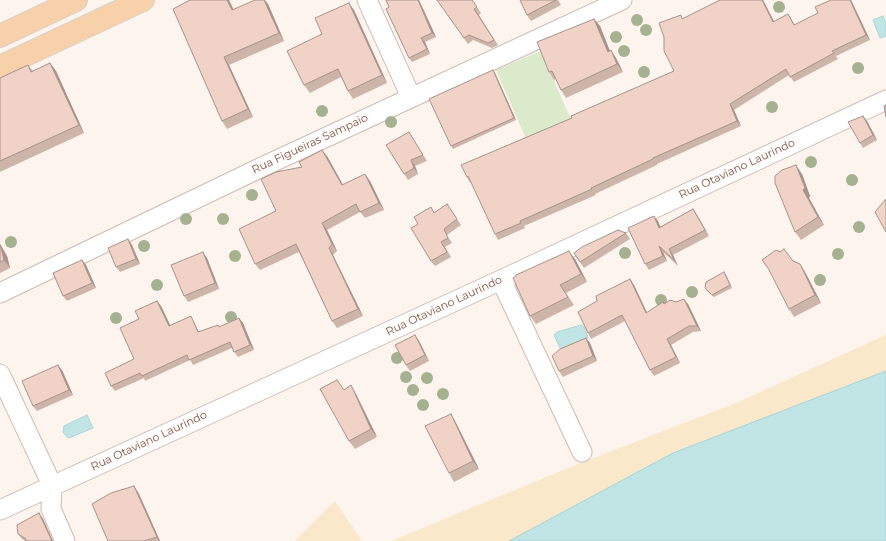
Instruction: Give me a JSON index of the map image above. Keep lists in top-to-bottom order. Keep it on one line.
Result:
{"streets":{"street":["Rua Figueiras Sampaio","Rua Otaviano Laurindo"]}}
